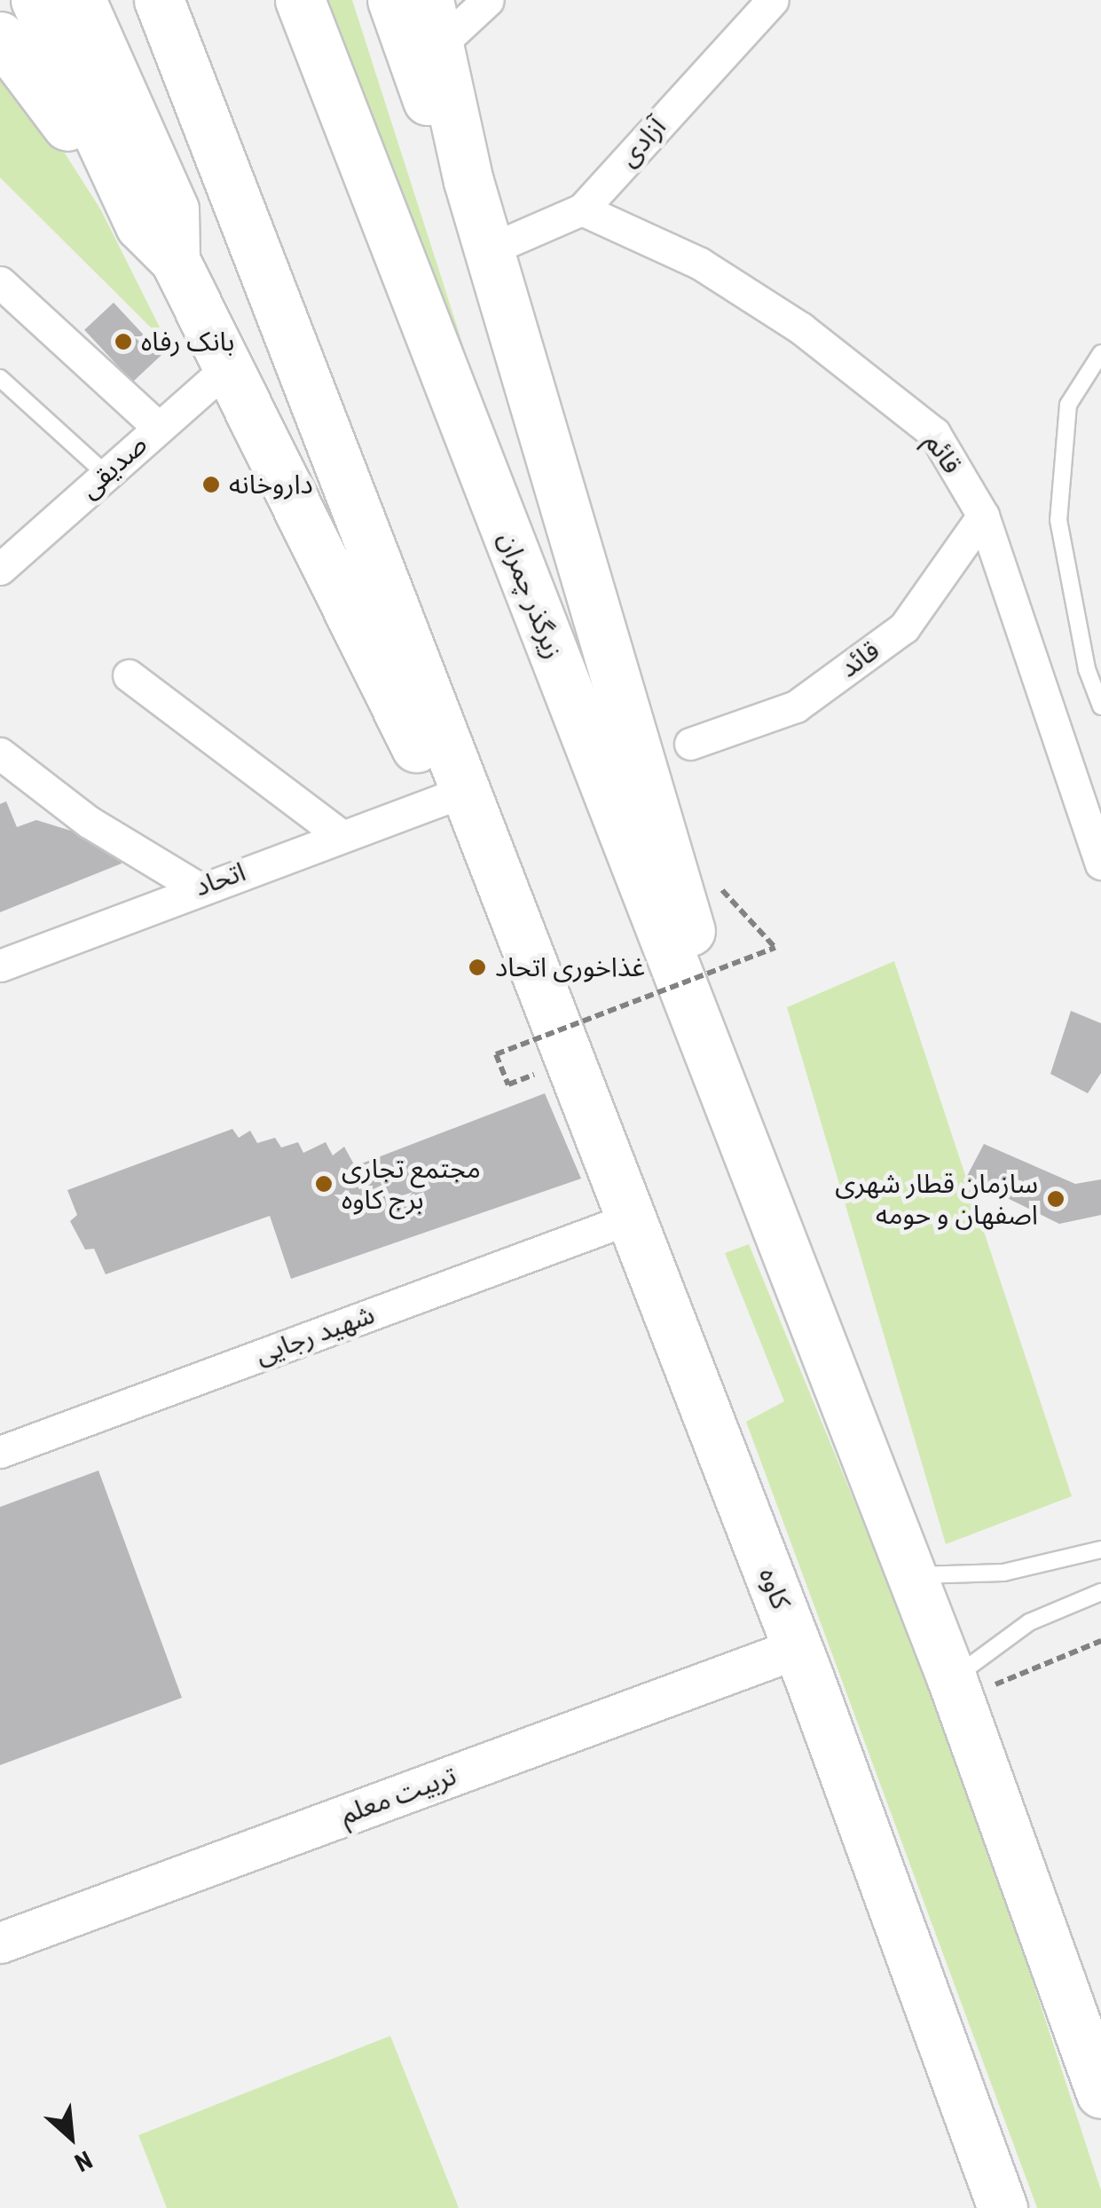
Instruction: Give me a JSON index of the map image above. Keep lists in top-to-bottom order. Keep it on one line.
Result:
{"streets":{"main road":["زیرگذر چمران","کاوه"],"street":["آزادی","قائم","صدیقی","قائد","اتحاد","شهید رجایی","تربیت معلم"]},"crossings":[["آزادی","قائم"],["قائم","قائد"],["شهید رجایی","کاوه"],["کاوه","تربیت معلم"]],"places":["بانک رفاه","داروخانه","غذاخوری اتحاد","مجتمع تجاری برج کاوه","سازمان قطار شهری اصفهان و حومه"],"north":"bottom right"}
